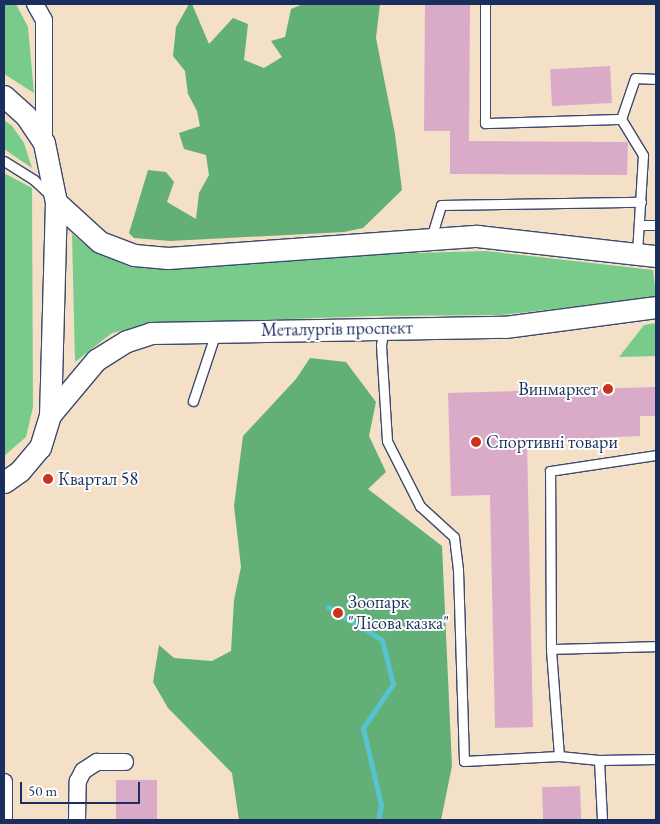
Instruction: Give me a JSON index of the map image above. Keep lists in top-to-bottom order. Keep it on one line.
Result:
{"streets":{"street":["Металургів проспект"]},"places":["Винмаркет","Спортивні товари","Квартал 58","Зоопарк \"Лісова казка\""],"scale_bar":"50 m"}
